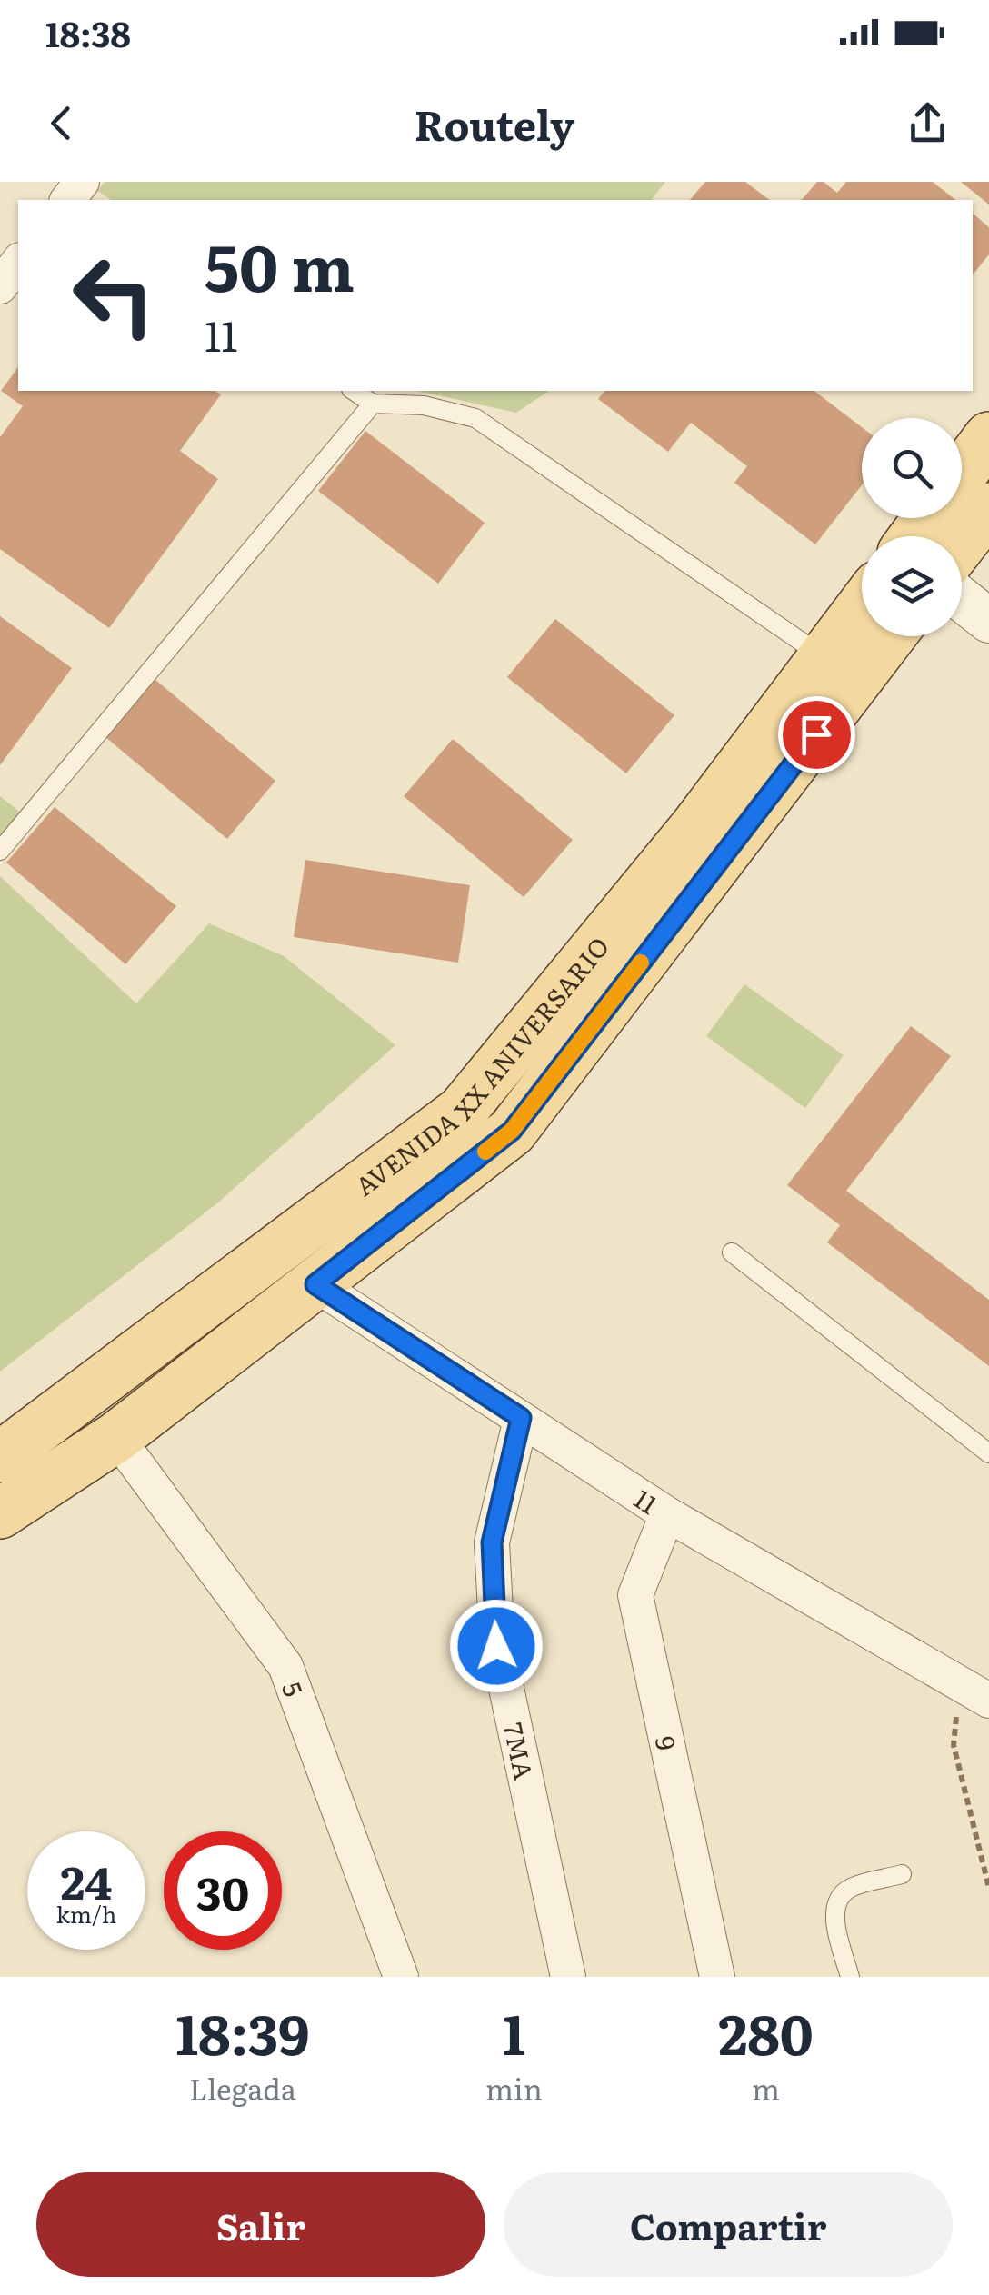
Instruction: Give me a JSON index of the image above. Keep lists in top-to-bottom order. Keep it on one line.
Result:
{"streets":{"main road":["AVENIDA XX ANIVERSARIO"],"street":["11","5","9","7MA"]},"crossings":[["AVENIDA XX ANIVERSARIO","11"],["AVENIDA XX ANIVERSARIO","5"],["11","9"],["11","7MA"]],"page":{"status":"18:38","header":"Routely","turn":["50 m","11"],"speed":"24 km/h","limit":"30","eta":["18:39","Llegada","1","min","280","m"],"buttons":["Salir","Compartir"]}}
